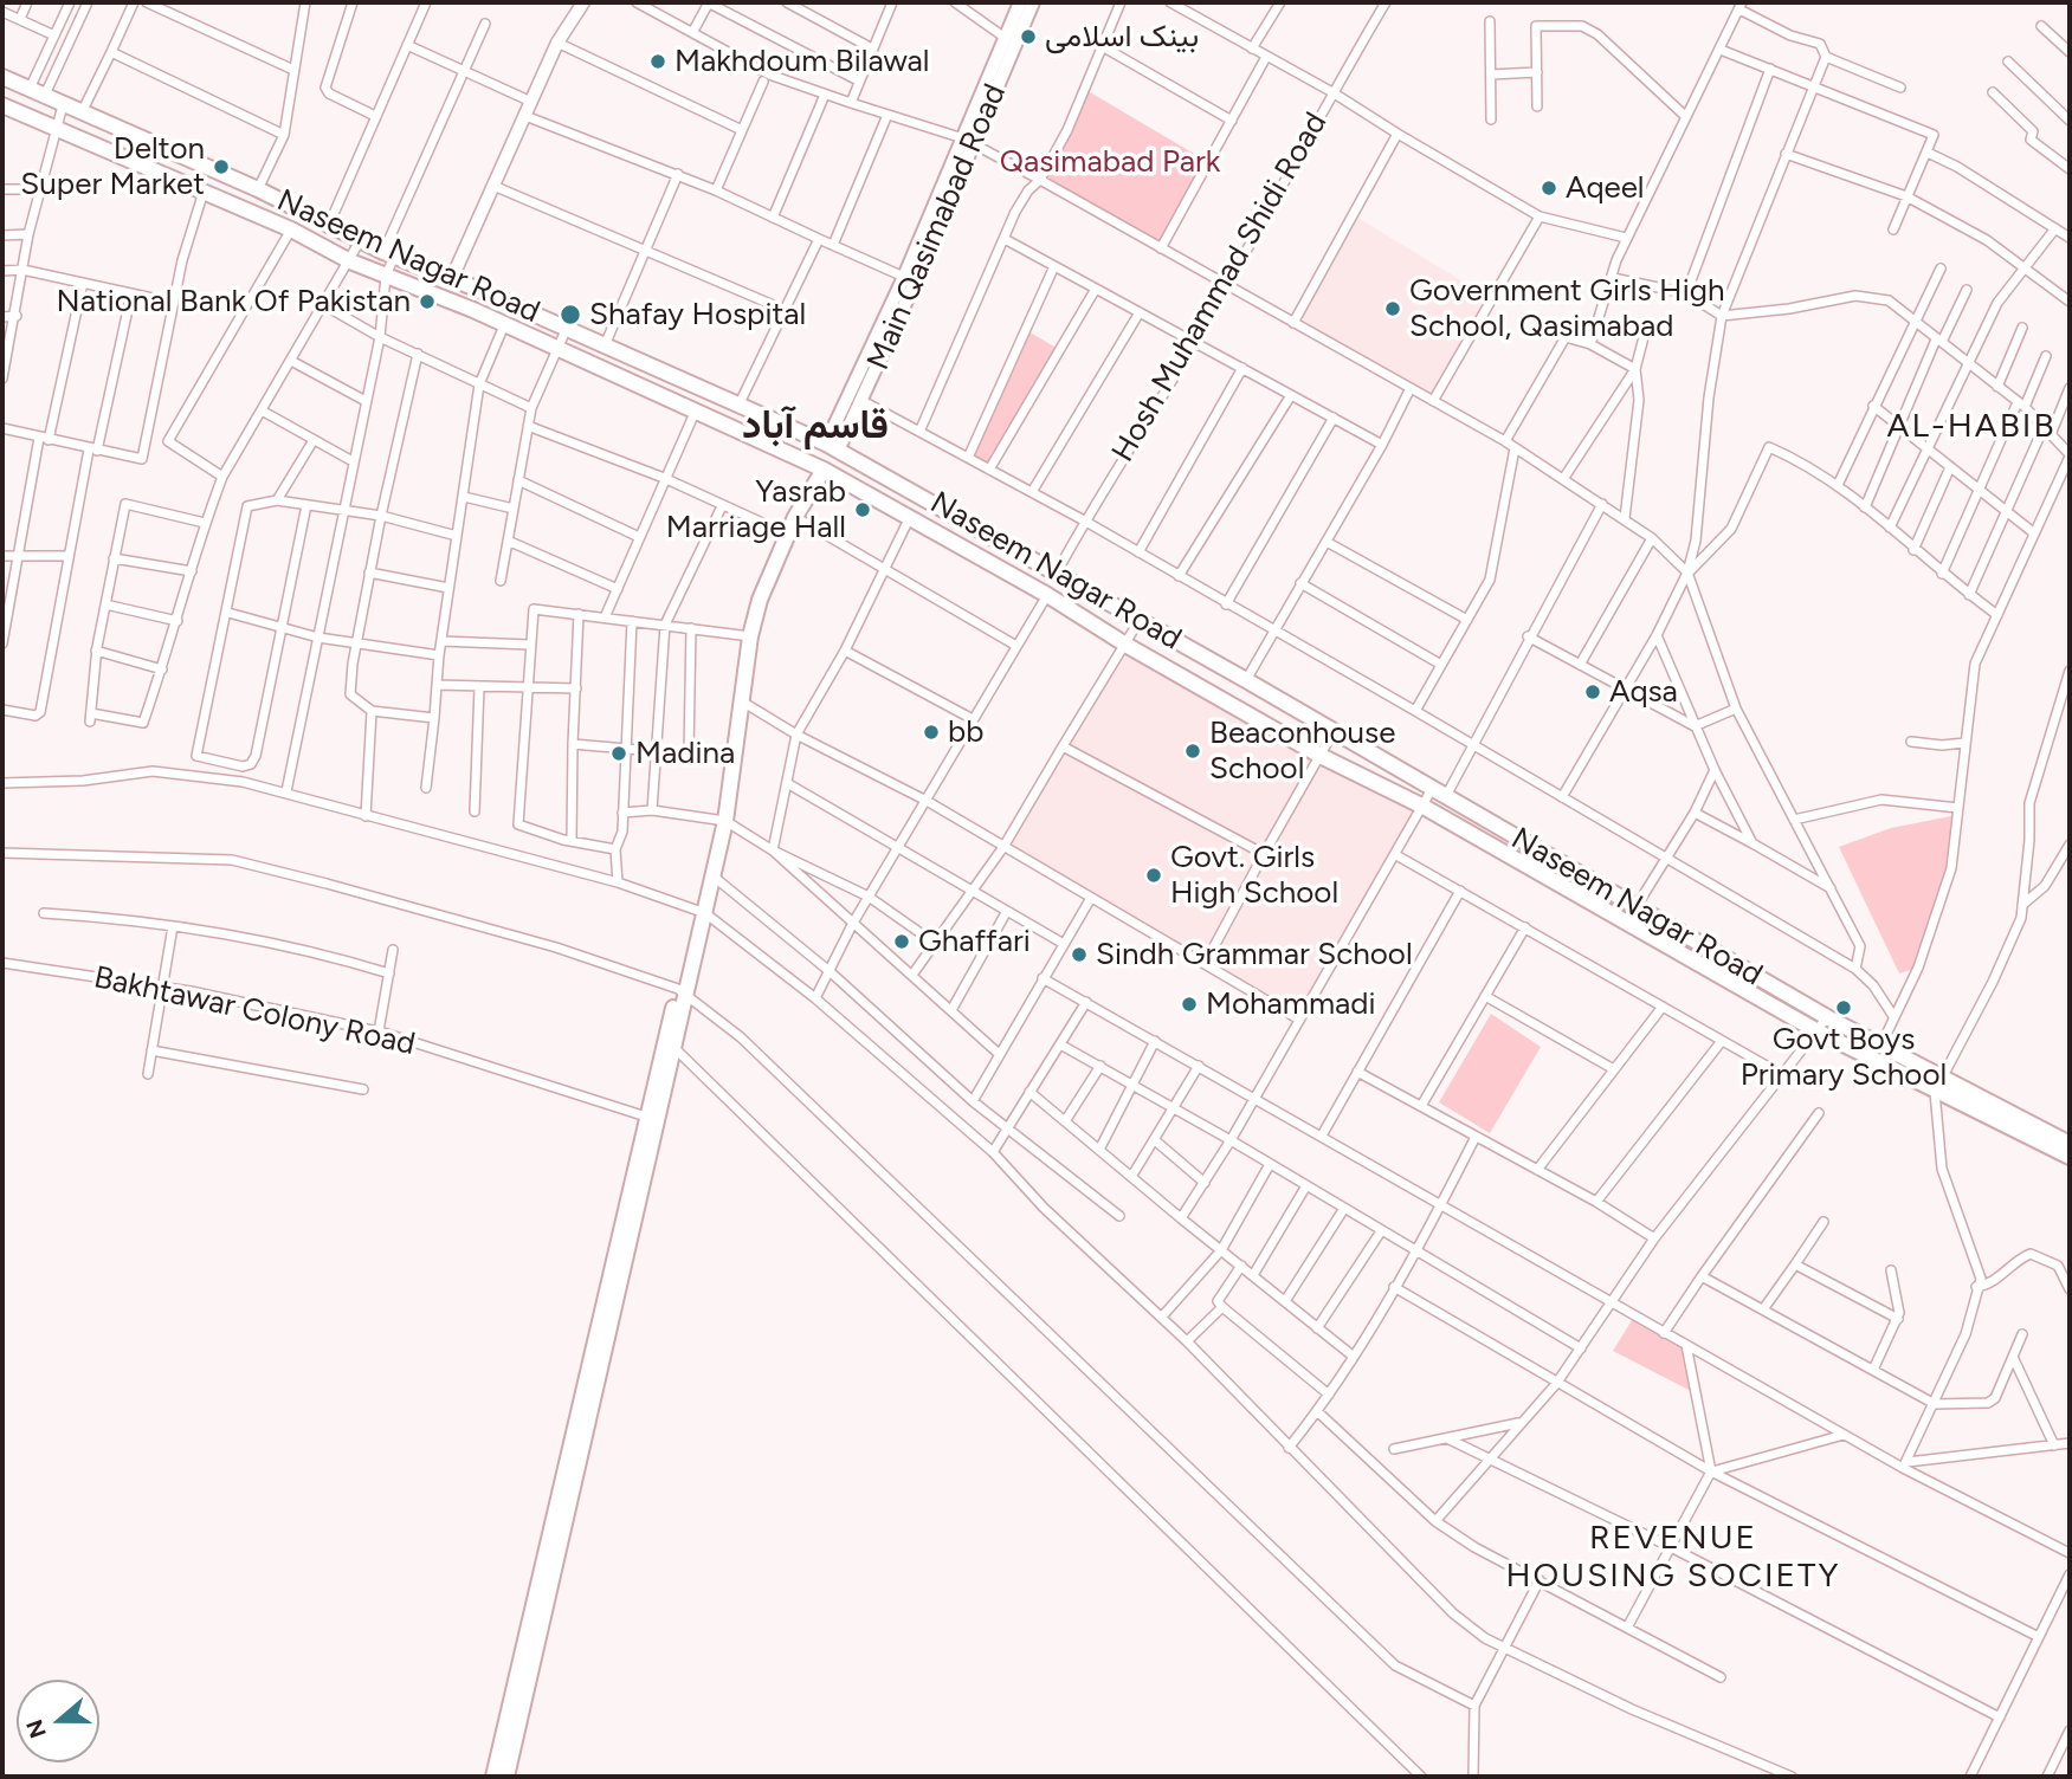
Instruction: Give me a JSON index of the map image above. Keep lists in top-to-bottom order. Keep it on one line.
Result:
{"streets":{"main road":["Main Qasimabad Road","Naseem Nagar Road"],"street":["Hosh Muhammad Shidi Road","Bakhtawar Colony Road"]},"crossings":[["Main Qasimabad Road","Naseem Nagar Road"],["Naseem Nagar Road","Hosh Muhammad Shidi Road"]],"districts":["قاسم آباد","AL-HABIB","REVENUE HOUSING SOCIETY"],"parks":["Qasimabad Park"],"places":["بینک اسلامی","Makhdoum Bilawal","Delton Super Market","Aqeel","National Bank Of Pakistan","Government Girls High School, Qasimabad","Shafay Hospital","Yasrab Marriage Hall","Aqsa","bb","Beaconhouse School","Madina","Govt. Girls High School","Ghaffari","Sindh Grammar School","Mohammadi","Govt Boys Primary School"],"north":"left"}
